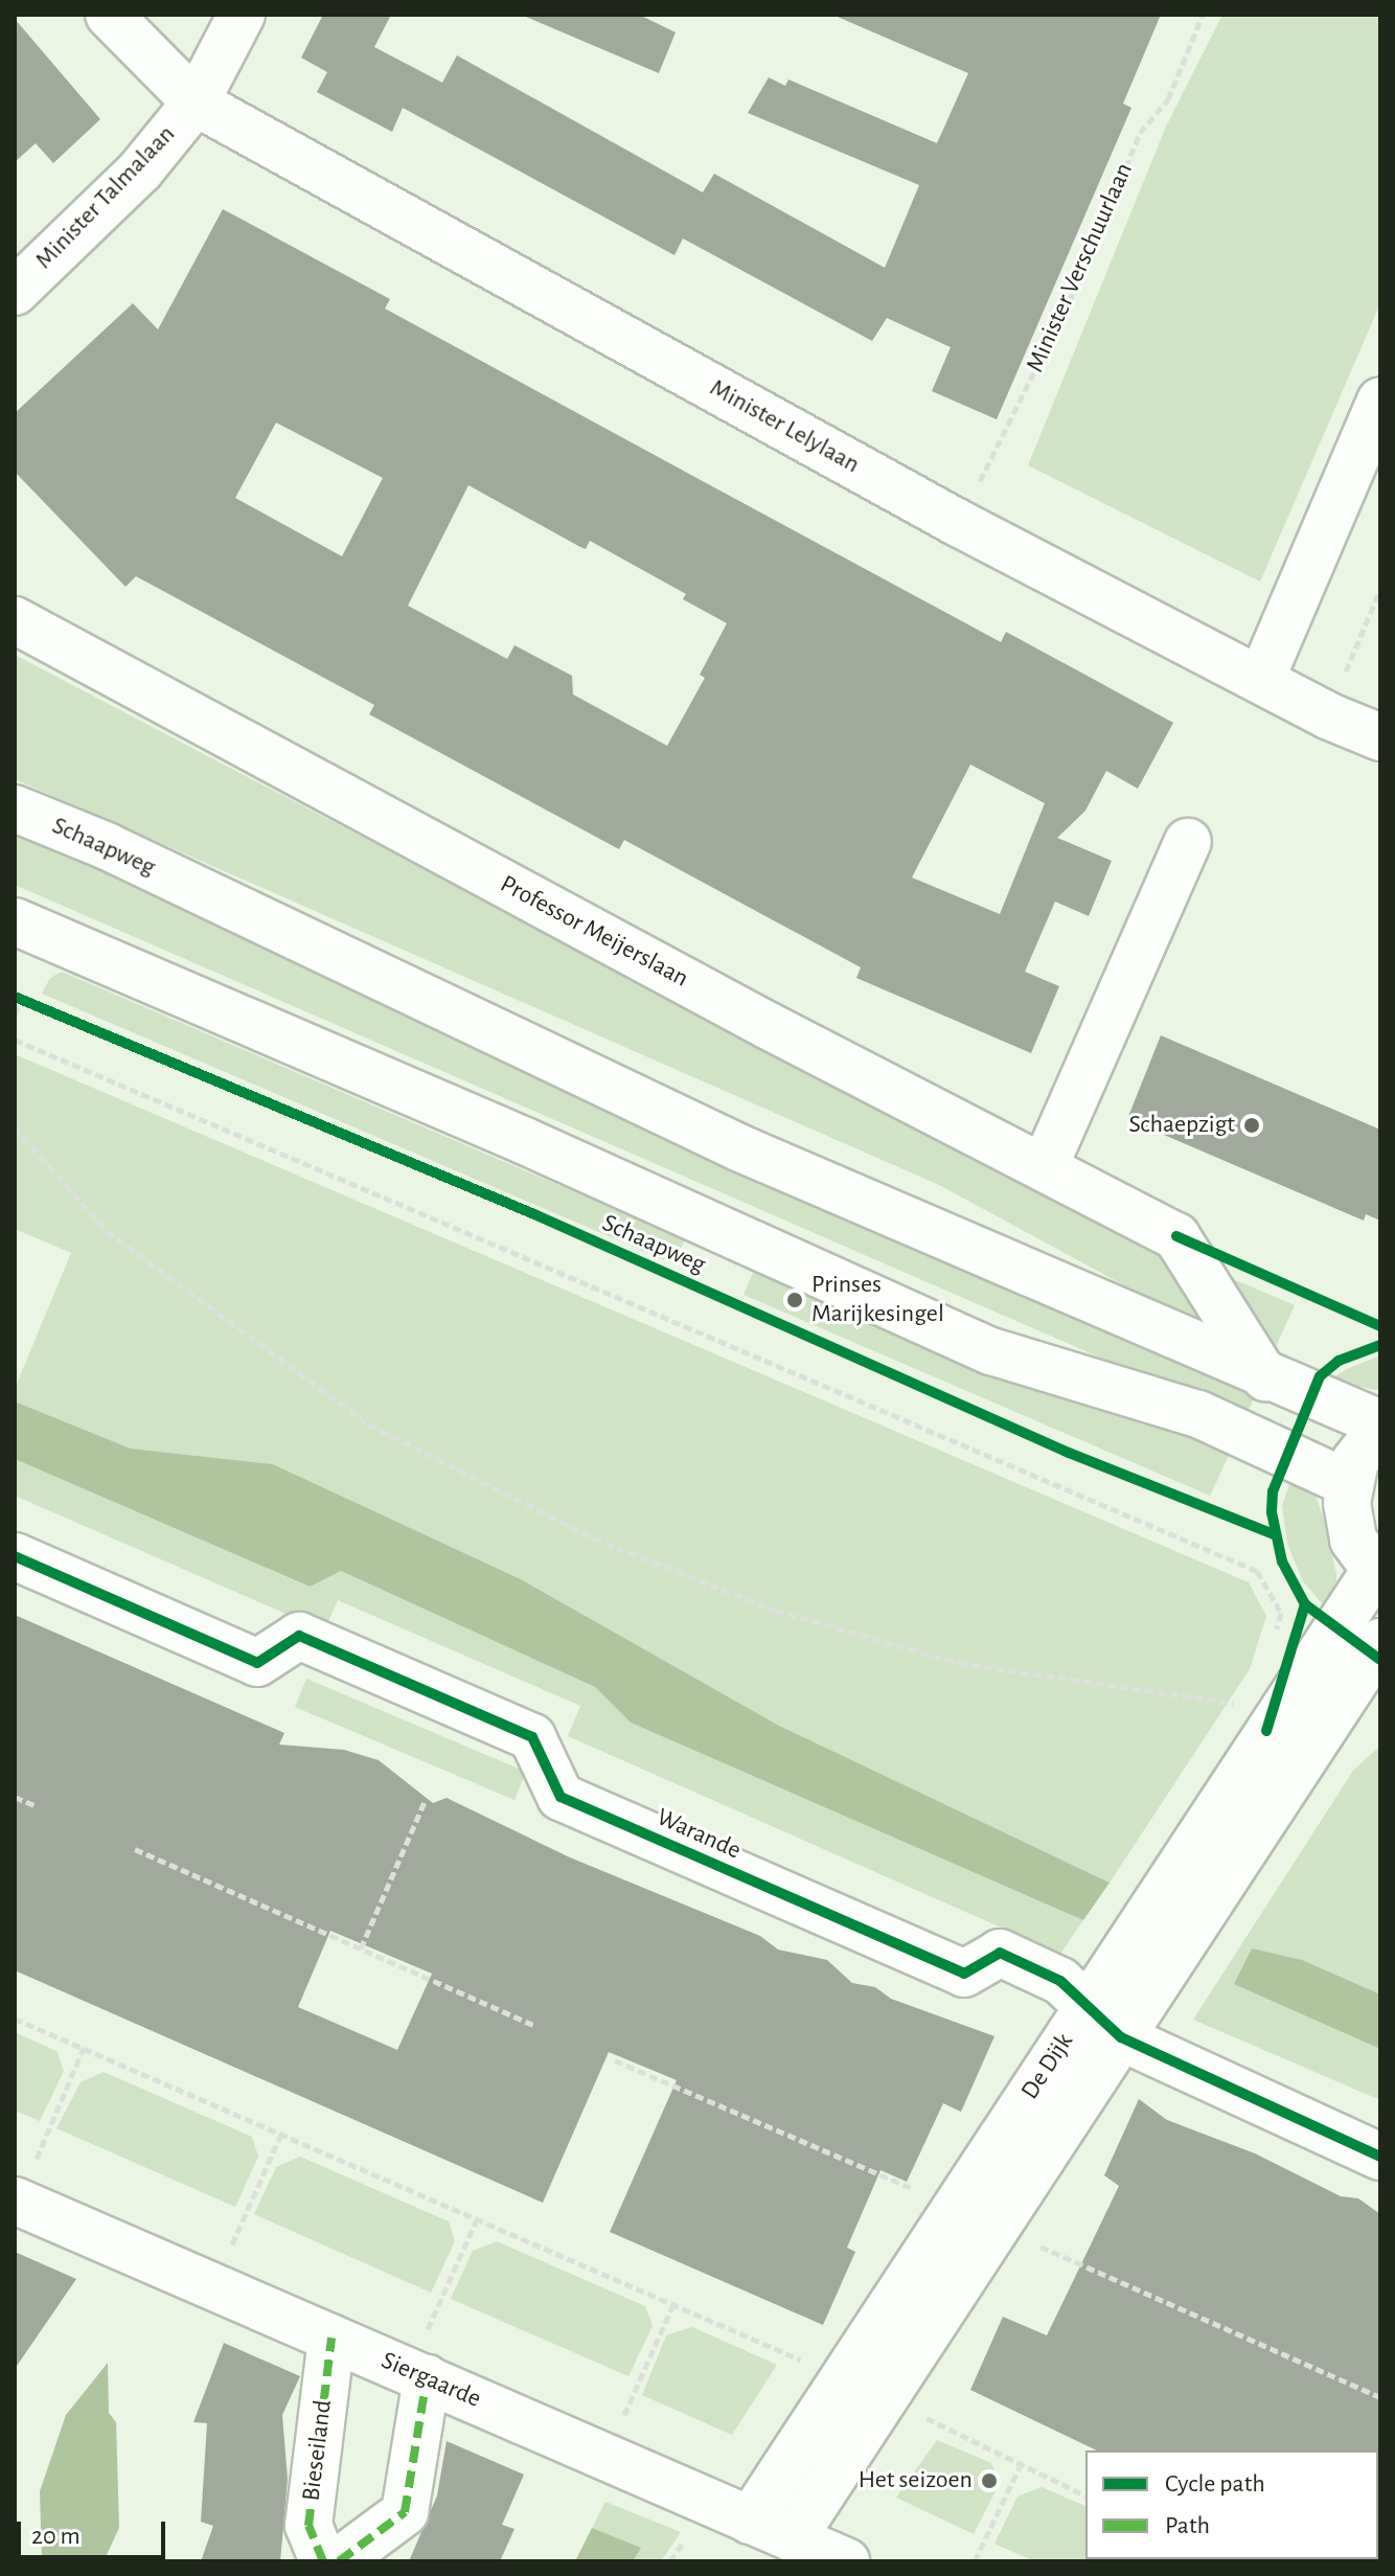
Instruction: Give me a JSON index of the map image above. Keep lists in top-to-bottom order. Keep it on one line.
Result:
{"streets":{"street":["Minister Talmalaan","Minister Lelylaan","Schaapweg","Professor Meijerslaan","Warande","De Dijk","Siergaarde","Bieseiland"],"path":["Minister Verschuurlaan"]},"crossings":[["Minister Talmalaan","Minister Lelylaan"],["Minister Verschuurlaan","Minister Lelylaan"],["Schaapweg","Professor Meijerslaan"],["Warande","De Dijk"],["De Dijk","Siergaarde"],["Siergaarde","Bieseiland"]],"places":["Schaepzigt","Prinses Marijkesingel","Het seizoen"],"legend":["Cycle path","Path"],"scale_bar":"20 m"}
